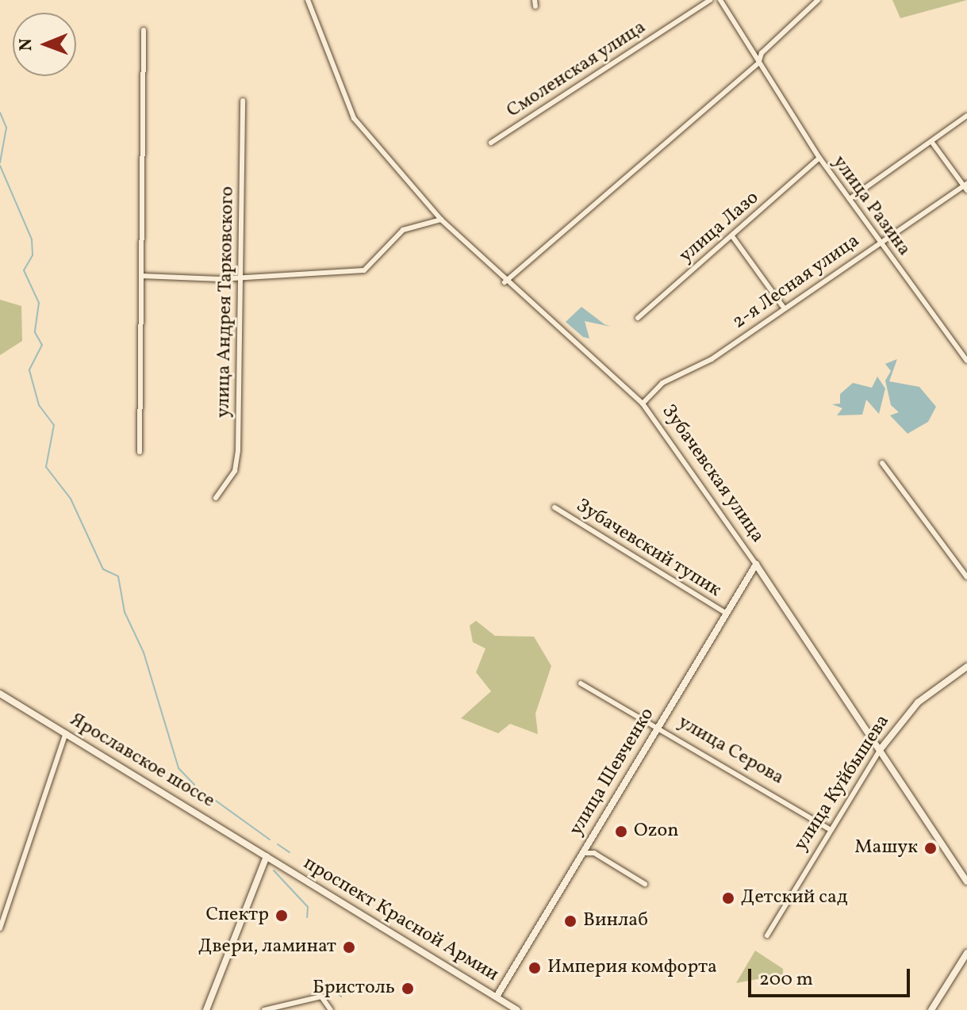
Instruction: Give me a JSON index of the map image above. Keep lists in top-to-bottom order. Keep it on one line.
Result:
{"streets":{"street":["Смоленская улица","улица Разина","улица Лазо","2-я Лесная улица","улица Андрея Тарковского","Зубачевская улица","Зубачевский тупик","улица Серова","Ярославское шоссе","улица Шевченко","улица Куйбышева","проспект Красной Армии"]},"crossings":[["улица Разина","улица Лазо"],["улица Разина","2-я Лесная улица"],["2-я Лесная улица","Зубачевская улица"],["Зубачевская улица","улица Шевченко"],["Зубачевская улица","улица Куйбышева"],["Зубачевский тупик","улица Шевченко"],["улица Серова","улица Шевченко"],["улица Серова","улица Куйбышева"],["Ярославское шоссе","проспект Красной Армии"],["улица Шевченко","проспект Красной Армии"]],"places":["Ozon","Машук","Детский сад","Спектр","Винлаб","Двери, ламинат","Империя комфорта","Бристоль"],"scale_bar":"200 m","north":"left"}
